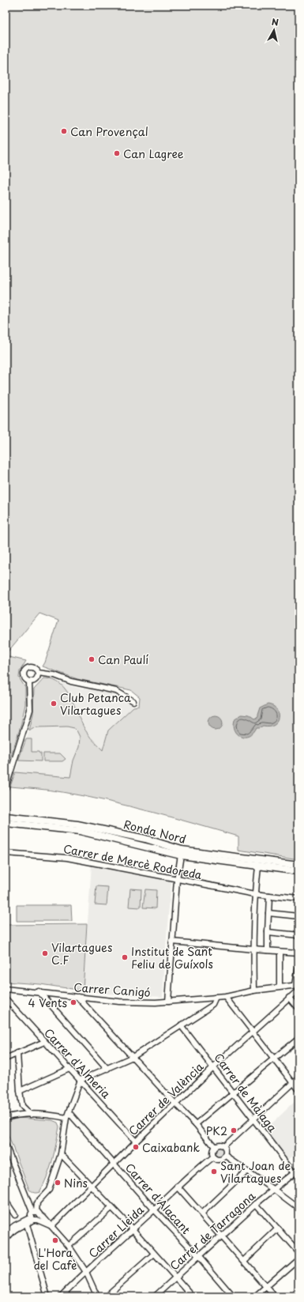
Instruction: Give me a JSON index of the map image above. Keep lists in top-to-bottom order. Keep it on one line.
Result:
{"streets":{"street":["Ronda Nord","Carrer de Mercè Rodoreda","Carrer Canigó","Carrer d'Almeria","Carrer de Màlaga","Carrer de València","Carrer d'Alacant","Carrer de Tarragona","Carrer Lleida"]},"crossings":[["Carrer d'Almeria","Carrer de València"],["Carrer de Màlaga","Carrer de València"],["Carrer de Màlaga","Carrer de Tarragona"],["Carrer de València","Carrer d'Alacant"],["Carrer d'Alacant","Carrer de Tarragona"],["Carrer d'Alacant","Carrer Lleida"]],"places":["Can Provençal","Can Lagree","Can Paulí","Club Petanca Vilartagues","Vilartagues C.F","Institut de Sant Feliu de Guíxols","4 Vents","PK2","Caixabank","Sant Joan de Vilartagues","Nins","L'Hora del Cafè"],"north":"top"}
